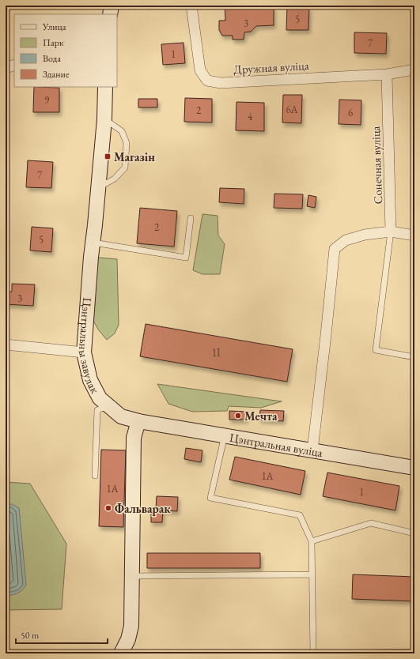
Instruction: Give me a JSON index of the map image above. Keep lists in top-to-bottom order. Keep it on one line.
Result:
{"streets":{"street":["Дружная вуліца","Сонечная вуліца","Цэнтральны завулак","Цэнтральная вуліца"]},"crossings":[["Дружная вуліца","Сонечная вуліца"],["Цэнтральны завулак","Цэнтральная вуліца"]],"places":{"transit":["Магазін"],"other":["Мечта","Фальварак"]},"house_numbers":["5","3","7","1","9","6А","2","6","4","7","2","5","3","1І","1А","1А","1"],"legend":["Улица","Парк","Вода","Здание"],"scale_bar":"50 m"}
